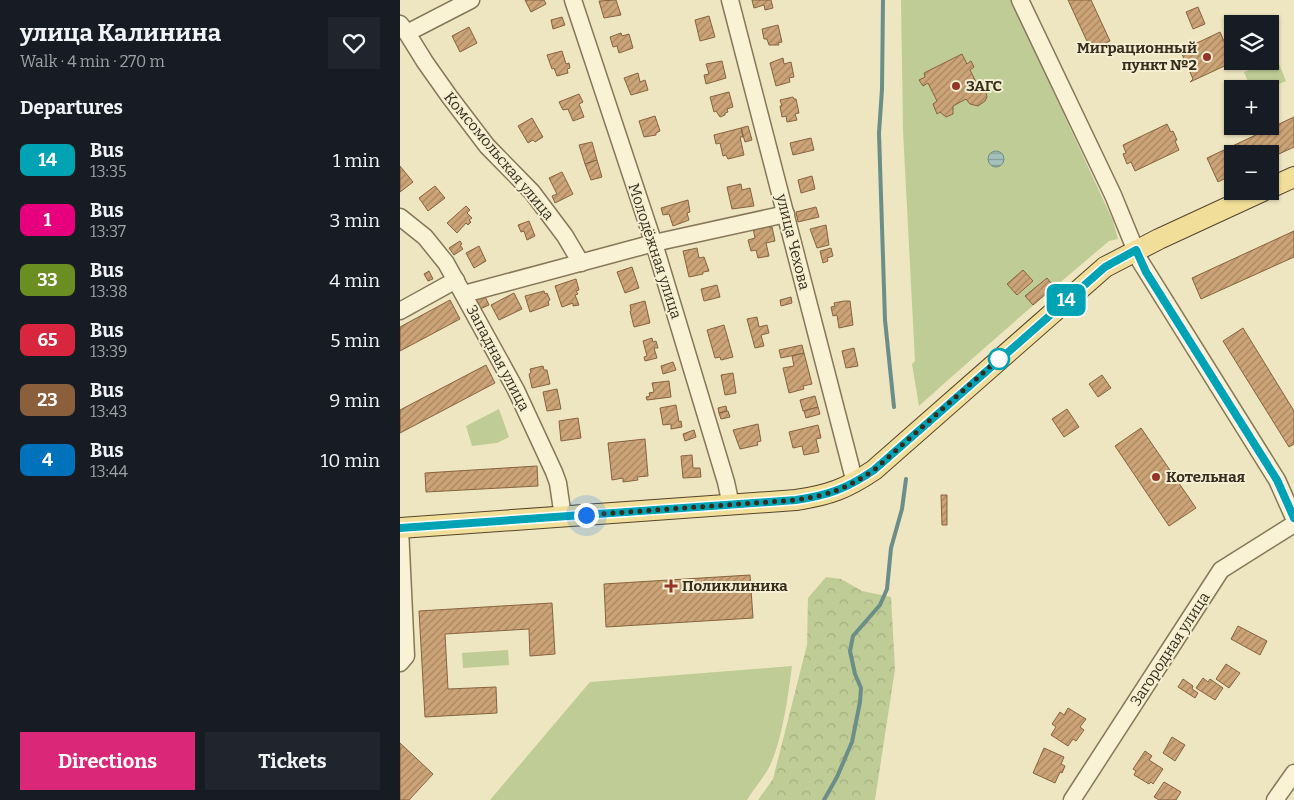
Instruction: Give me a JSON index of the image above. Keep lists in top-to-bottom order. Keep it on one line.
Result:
{"streets":{"street":["Комсомольская улица","улица Чехова","Молодёжная улица","Западная улица","Загородная улица"]},"places":{"other":["Миграционный пункт №2","ЗАГС","Котельная"],"health":["Поликлиника"]},"lines":["bus line 14"],"page":{"heading":[["улица Калинина","Walk · 4 min · 270 m"],"Departures"],"on_map":"14","map_buttons":["+","−"],"list":[{"mark":"14","name":"Bus","note":"13:35","value":"1 min"},{"mark":"1","name":"Bus","note":"13:37","value":"3 min"},{"mark":"33","name":"Bus","note":"13:38","value":"4 min"},{"mark":"65","name":"Bus","note":"13:39","value":"5 min"},{"mark":"23","name":"Bus","note":"13:43","value":"9 min"},{"mark":"4","name":"Bus","note":"13:44","value":"10 min"}],"buttons":["Directions","Tickets"]}}
